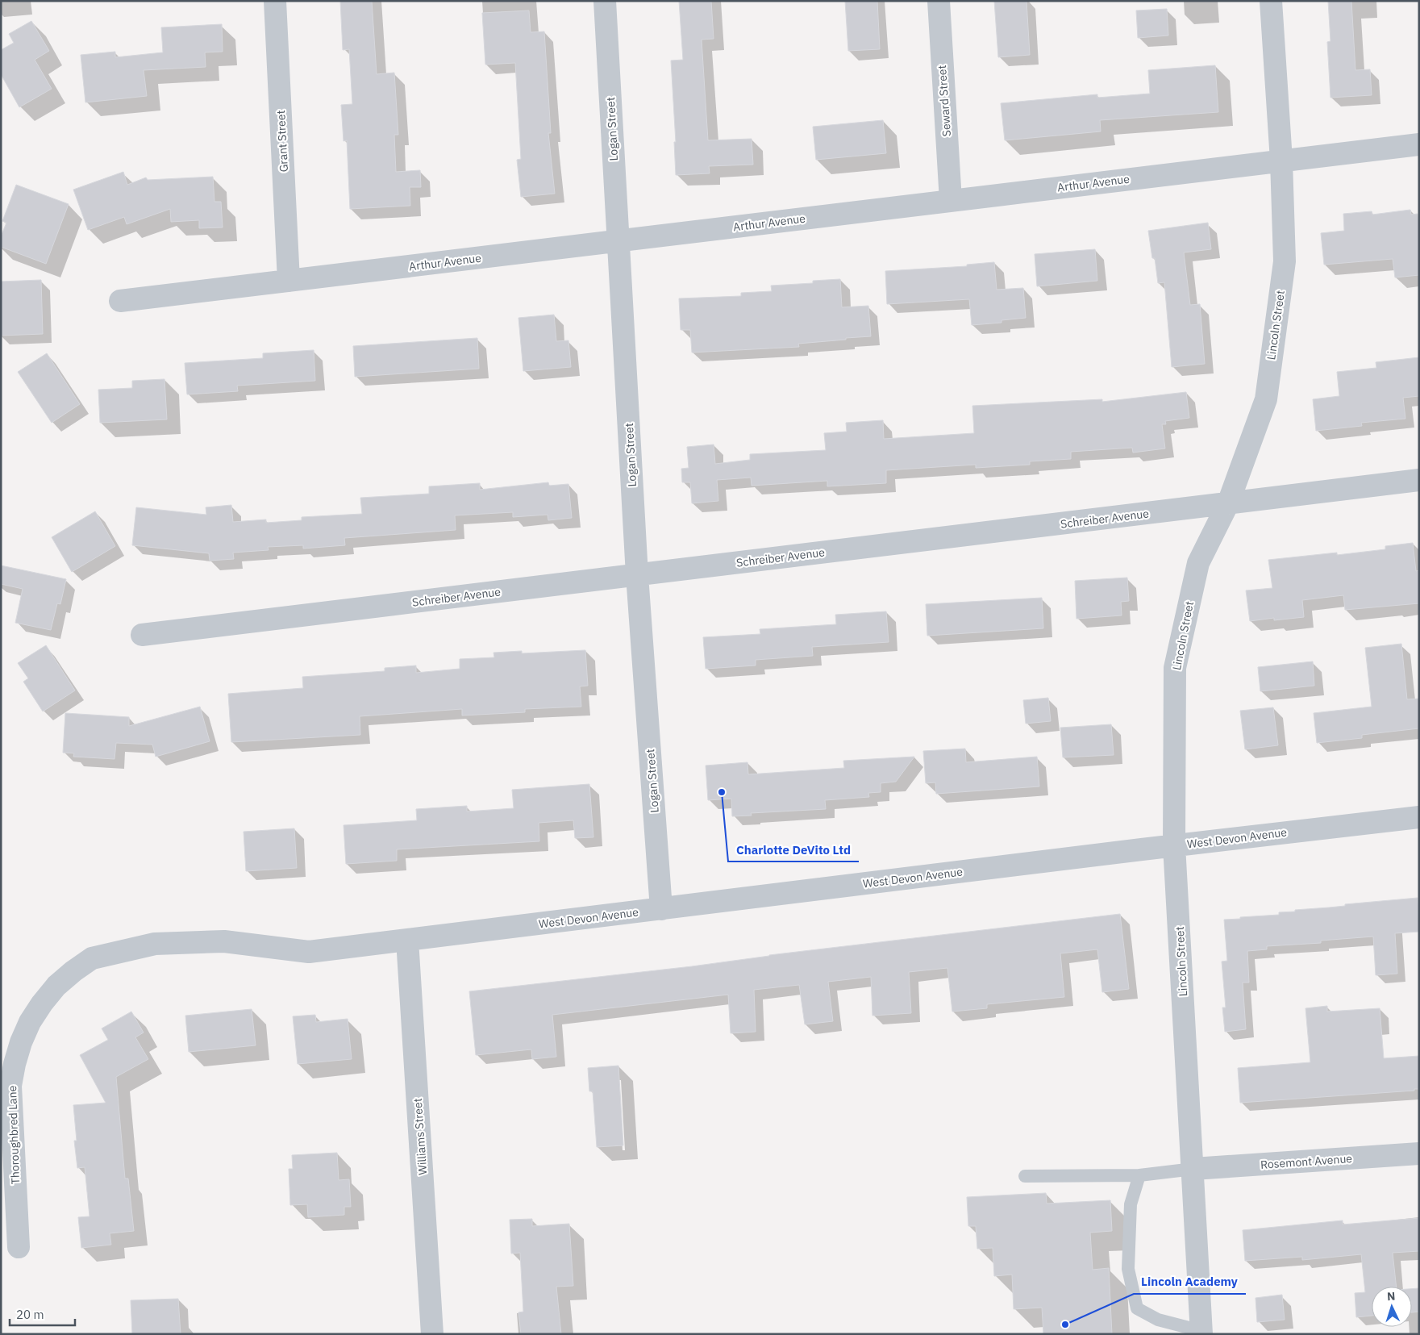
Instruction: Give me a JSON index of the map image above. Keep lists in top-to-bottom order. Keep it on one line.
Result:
{"streets":{"street":["Seward Street","Logan Street","Grant Street","Arthur Avenue","Lincoln Street","Schreiber Avenue","West Devon Avenue","Thoroughbred Lane","Williams Street","Rosemont Avenue"]},"crossings":[["Seward Street","Arthur Avenue"],["Logan Street","Arthur Avenue"],["Logan Street","Schreiber Avenue"],["Logan Street","West Devon Avenue"],["Grant Street","Arthur Avenue"],["Arthur Avenue","Lincoln Street"],["Lincoln Street","Schreiber Avenue"],["Lincoln Street","West Devon Avenue"],["Lincoln Street","Rosemont Avenue"],["West Devon Avenue","Thoroughbred Lane"],["West Devon Avenue","Williams Street"],["Thoroughbred Lane","Williams Street"]],"places":["Charlotte DeVito Ltd","Lincoln Academy"],"scale_bar":"20 m","north":"top"}
